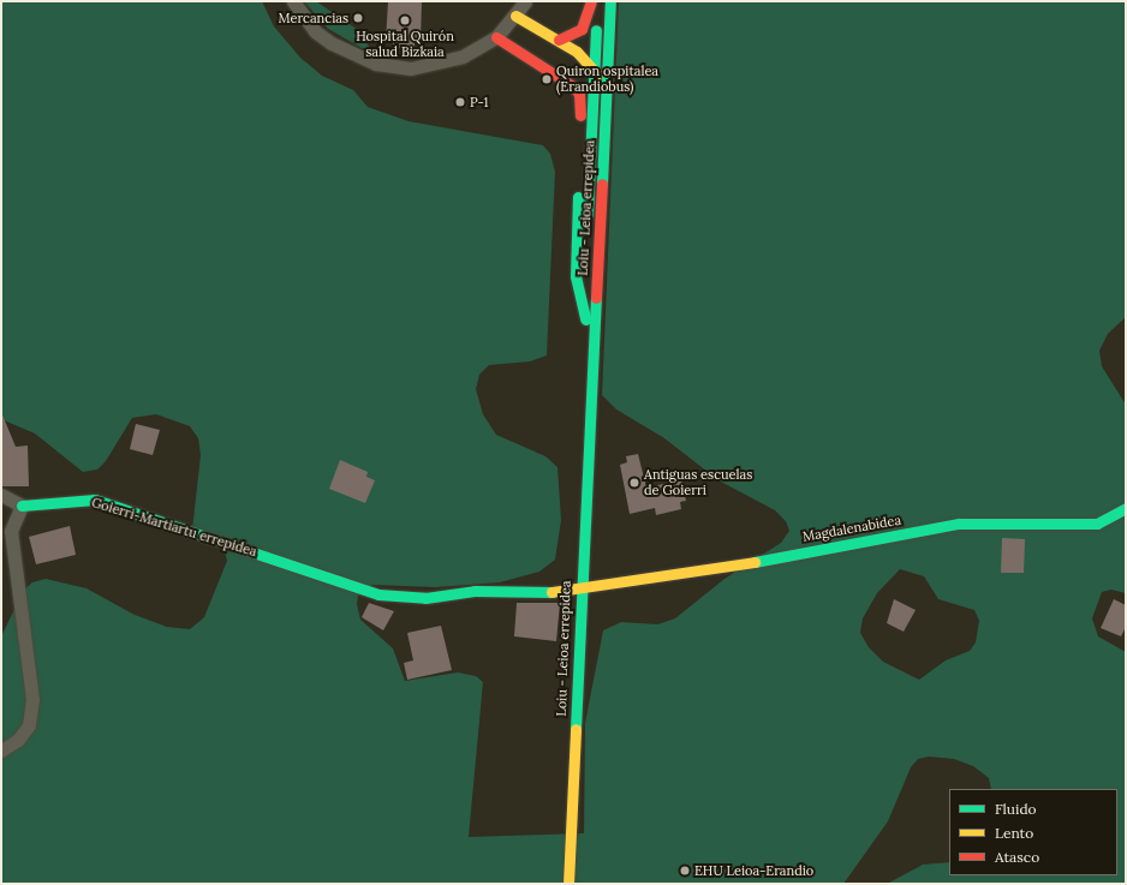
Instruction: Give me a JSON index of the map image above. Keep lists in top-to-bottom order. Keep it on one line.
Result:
{"streets":{"main road":["Loiu - Leioa errepidea","Goierri-Martiartu errepidea","Magdalenabidea"]},"crossings":[["Loiu - Leioa errepidea","Goierri-Martiartu errepidea"],["Loiu - Leioa errepidea","Magdalenabidea"],["Goierri-Martiartu errepidea","Magdalenabidea"]],"places":["Mercancias","Hospital Quirón salud Bizkaia","Quiron ospitalea (Erandiobus)","P-1","Antiguas escuelas de Goierri","EHU Leioa-Erandio"],"legend":["Fluido","Lento","Atasco"]}
